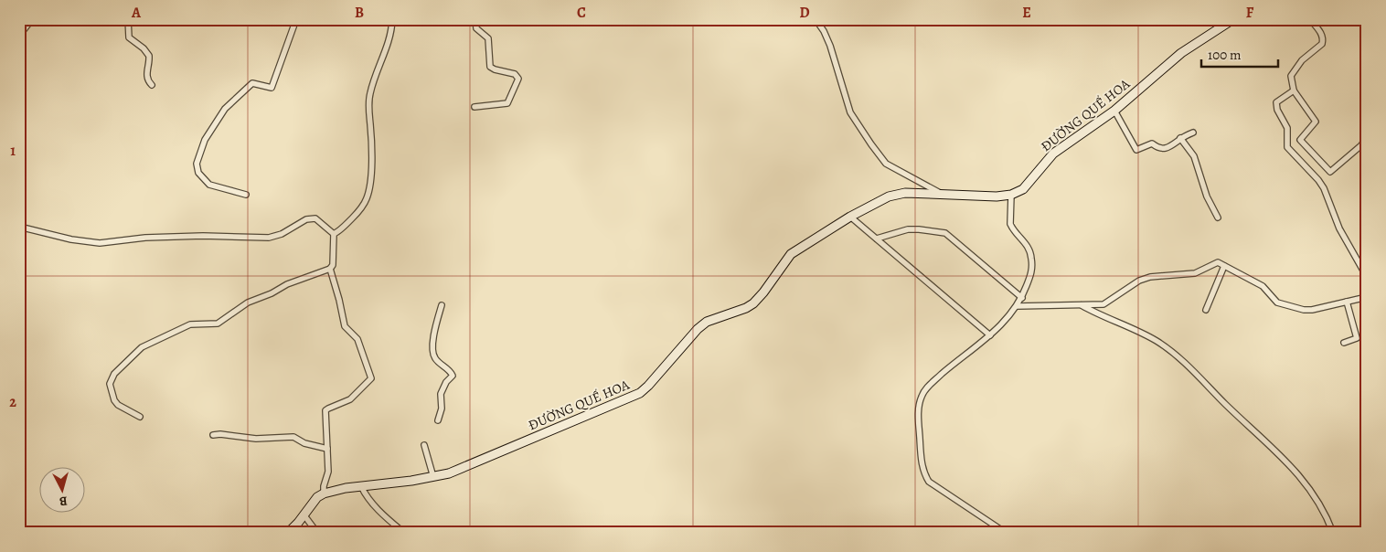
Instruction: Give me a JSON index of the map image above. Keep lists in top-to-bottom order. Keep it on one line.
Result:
{"streets":{"street":["ĐƯỜNG QUẾ HOA"]},"scale_bar":"100 m","north":"bottom","grid":{"columns":["A","B","C","D","E","F"],"rows":["1","2"]}}
